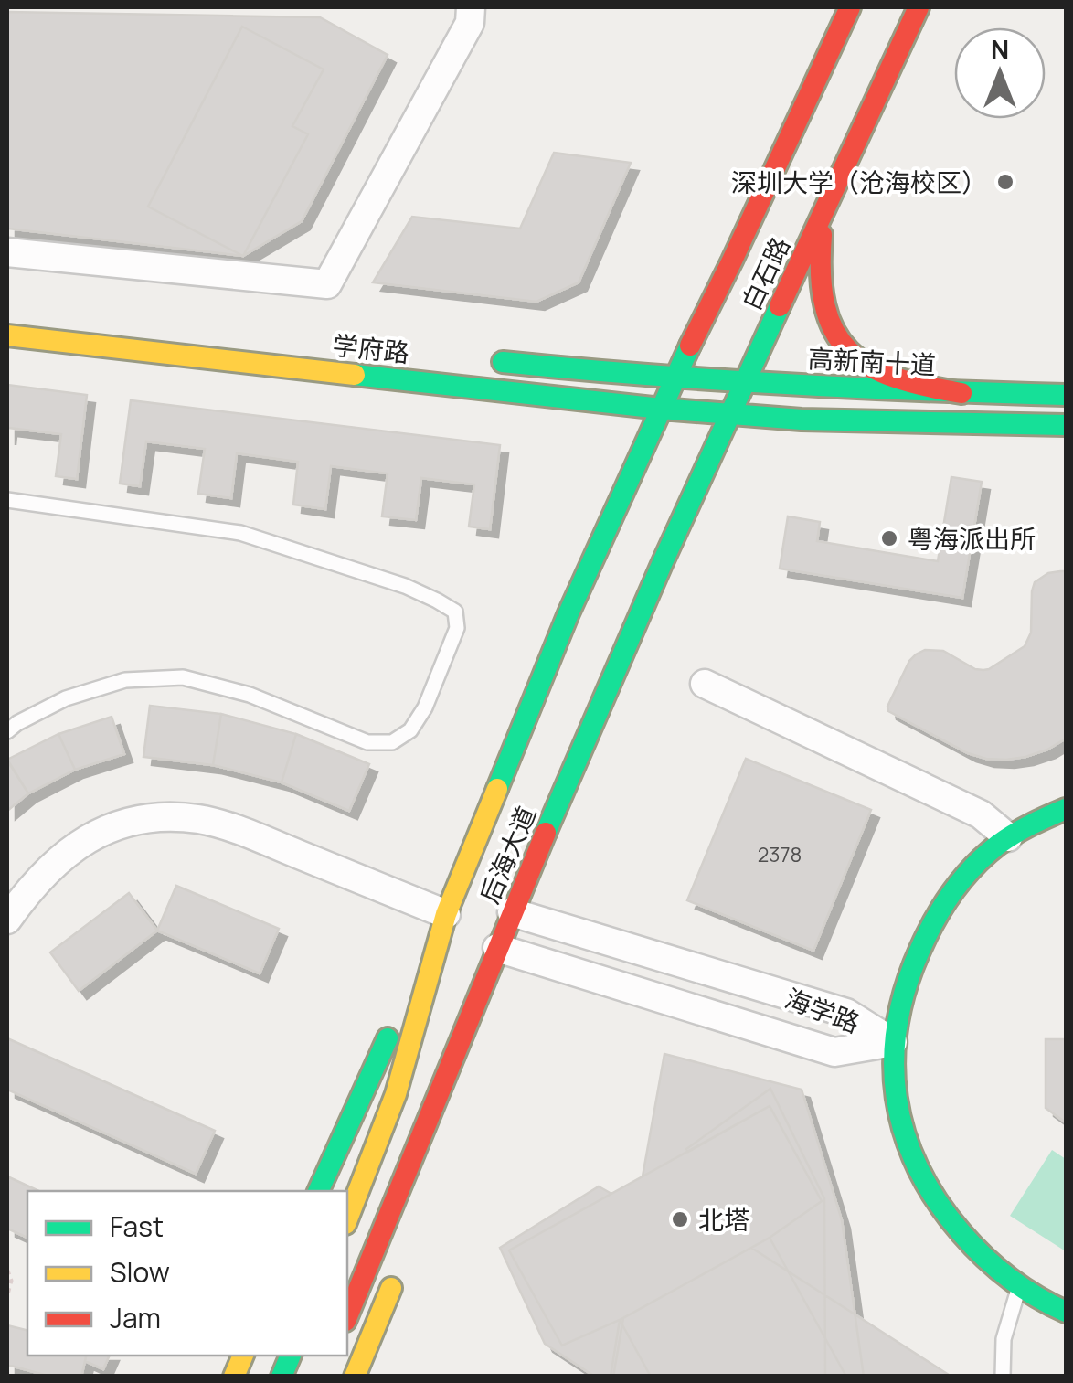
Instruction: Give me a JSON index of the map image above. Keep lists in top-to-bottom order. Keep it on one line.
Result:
{"streets":{"main road":["白石路","学府路","高新南十道","后海大道"],"street":["海学路"]},"crossings":[["白石路","学府路"],["白石路","高新南十道"],["白石路","后海大道"],["学府路","后海大道"],["后海大道","海学路"]],"places":["深圳大学（沧海校区）","粤海派出所","北塔"],"house_numbers":["2378"],"legend":["Fast","Slow","Jam"],"north":"top"}
